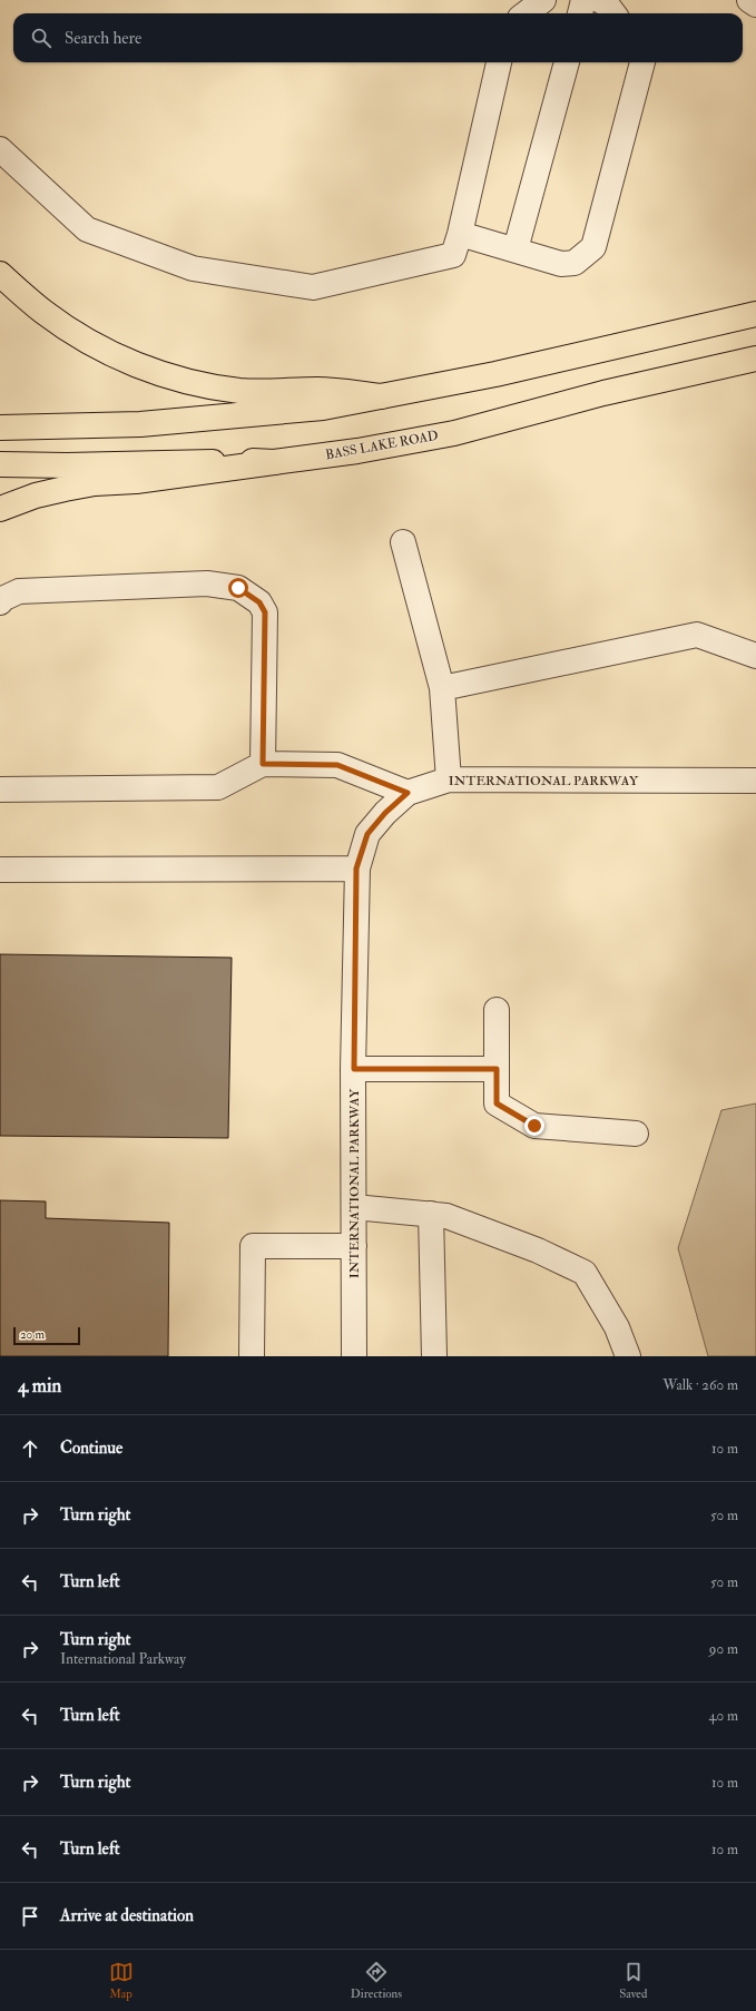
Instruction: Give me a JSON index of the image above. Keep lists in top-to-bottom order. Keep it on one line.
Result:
{"streets":{"main road":["BASS LAKE ROAD"],"street":["INTERNATIONAL PARKWAY"]},"scale_bar":"20 m","page":{"search":"Search here","scale":"20 m","heading":["4 min","Walk · 260 m"],"list":[["Continue","10 m"],["Turn right","50 m"],["Turn left","50 m"],["Turn right","International Parkway","90 m"],["Turn left","40 m"],["Turn right","10 m"],["Turn left","10 m"],"Arrive at destination"],"nav":["Map","Directions","Saved"]}}
